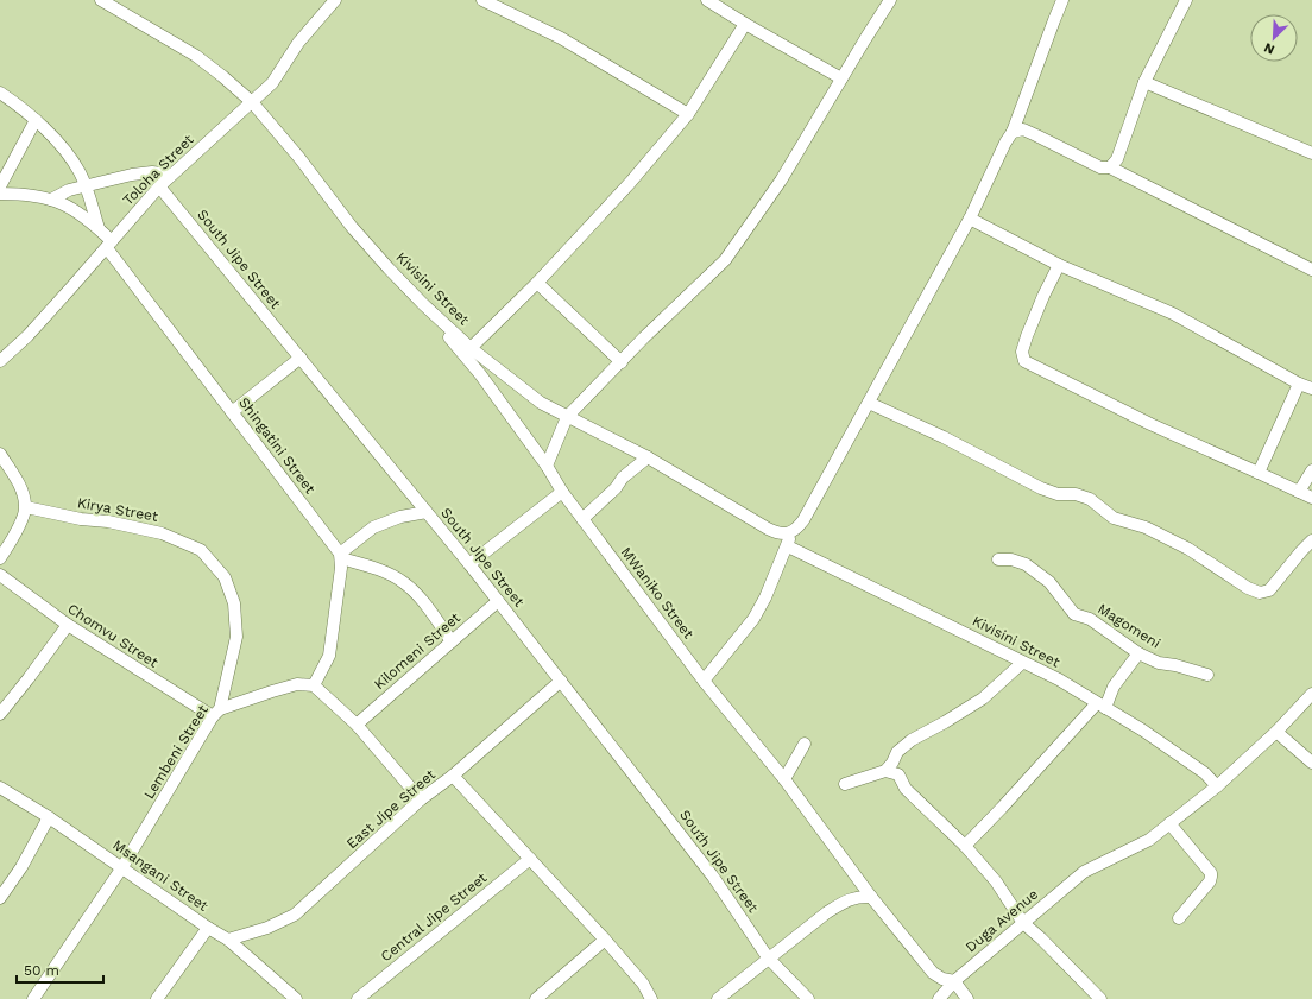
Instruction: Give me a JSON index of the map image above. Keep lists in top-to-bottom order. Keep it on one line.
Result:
{"streets":{"street":["Toloha Street","South Jipe Street","Kivisini Street","Shingatini Street","Kirya Street","MWaniko Street","Magomeni","Chomvu Street","Kilomeni Street","Lembeni Street","East Jipe Street","Msangani Street","Central Jipe Street","Duga Avenue"]},"crossings":[["Toloha Street","South Jipe Street"],["Toloha Street","Kivisini Street"],["Toloha Street","Shingatini Street"],["South Jipe Street","Kilomeni Street"],["South Jipe Street","East Jipe Street"],["Kivisini Street","MWaniko Street"],["Kivisini Street","Duga Avenue"],["Kirya Street","Chomvu Street"],["Kirya Street","Lembeni Street"],["Chomvu Street","Lembeni Street"],["Lembeni Street","Msangani Street"],["East Jipe Street","Msangani Street"]],"scale_bar":"50 m","north":"bottom left"}
